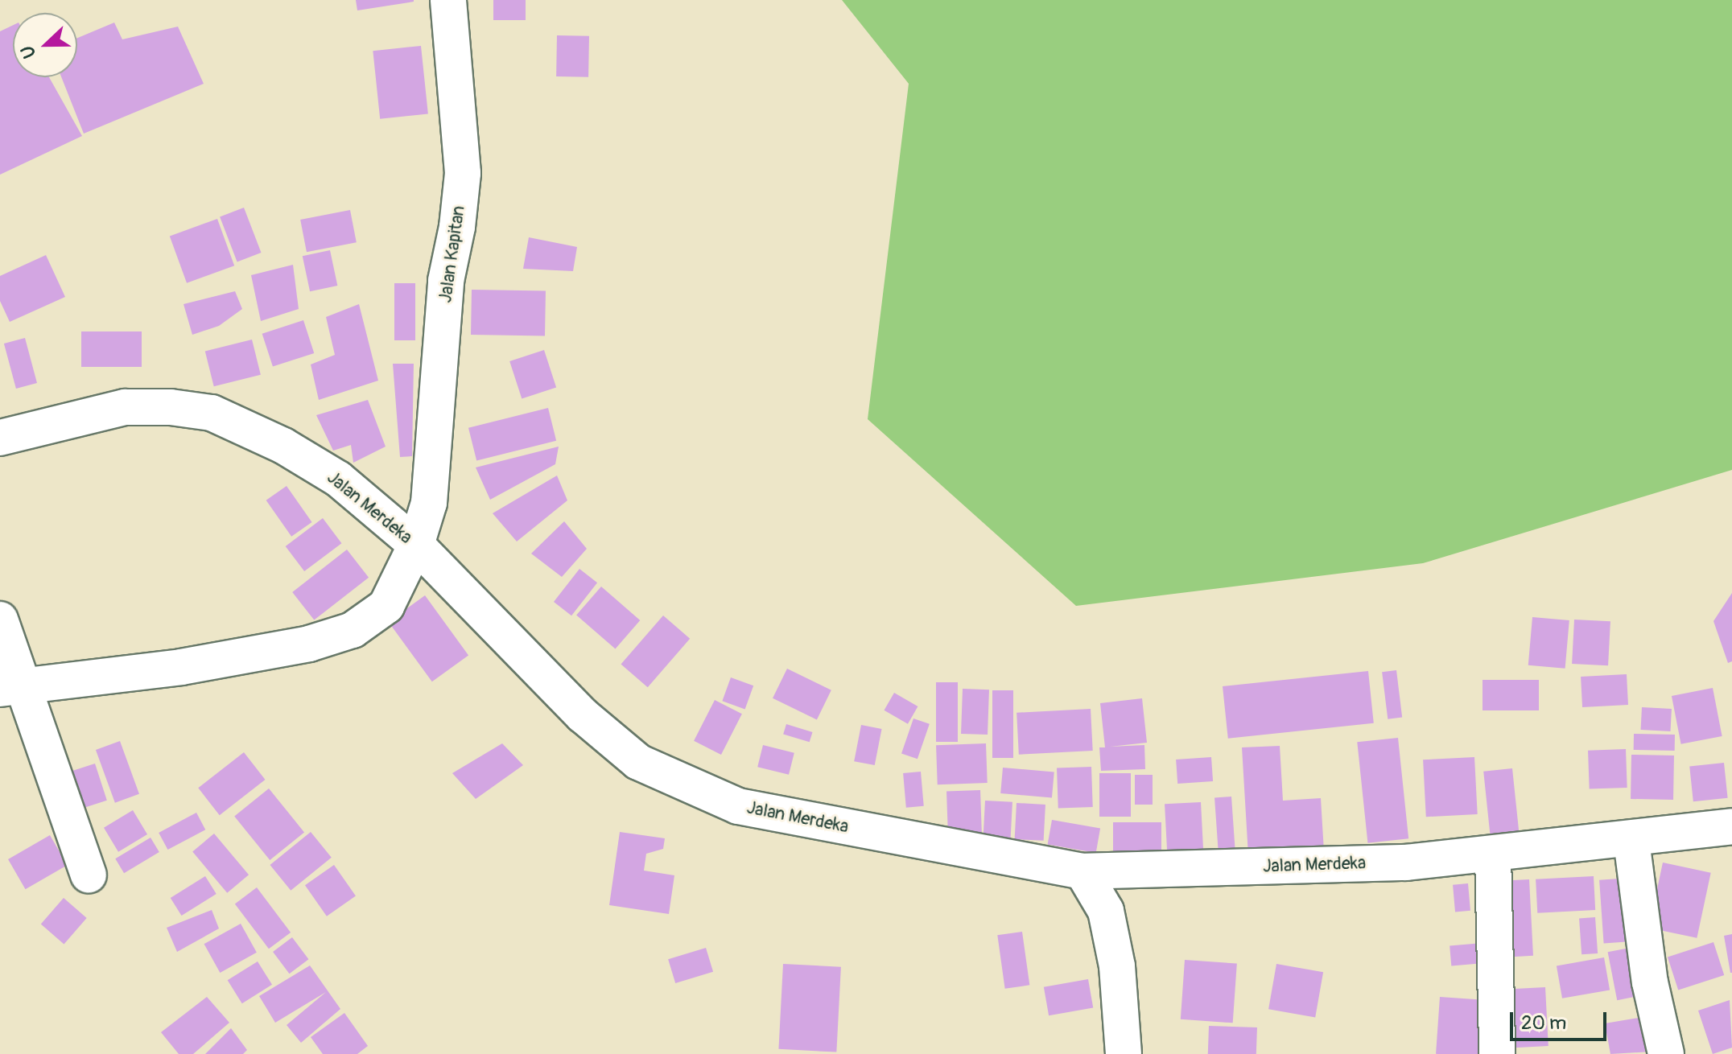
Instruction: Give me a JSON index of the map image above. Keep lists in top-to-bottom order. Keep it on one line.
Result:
{"streets":{"street":["Jalan Kapitan","Jalan Merdeka"]},"crossings":[["Jalan Kapitan","Jalan Merdeka"]],"scale_bar":"20 m","north":"left"}
